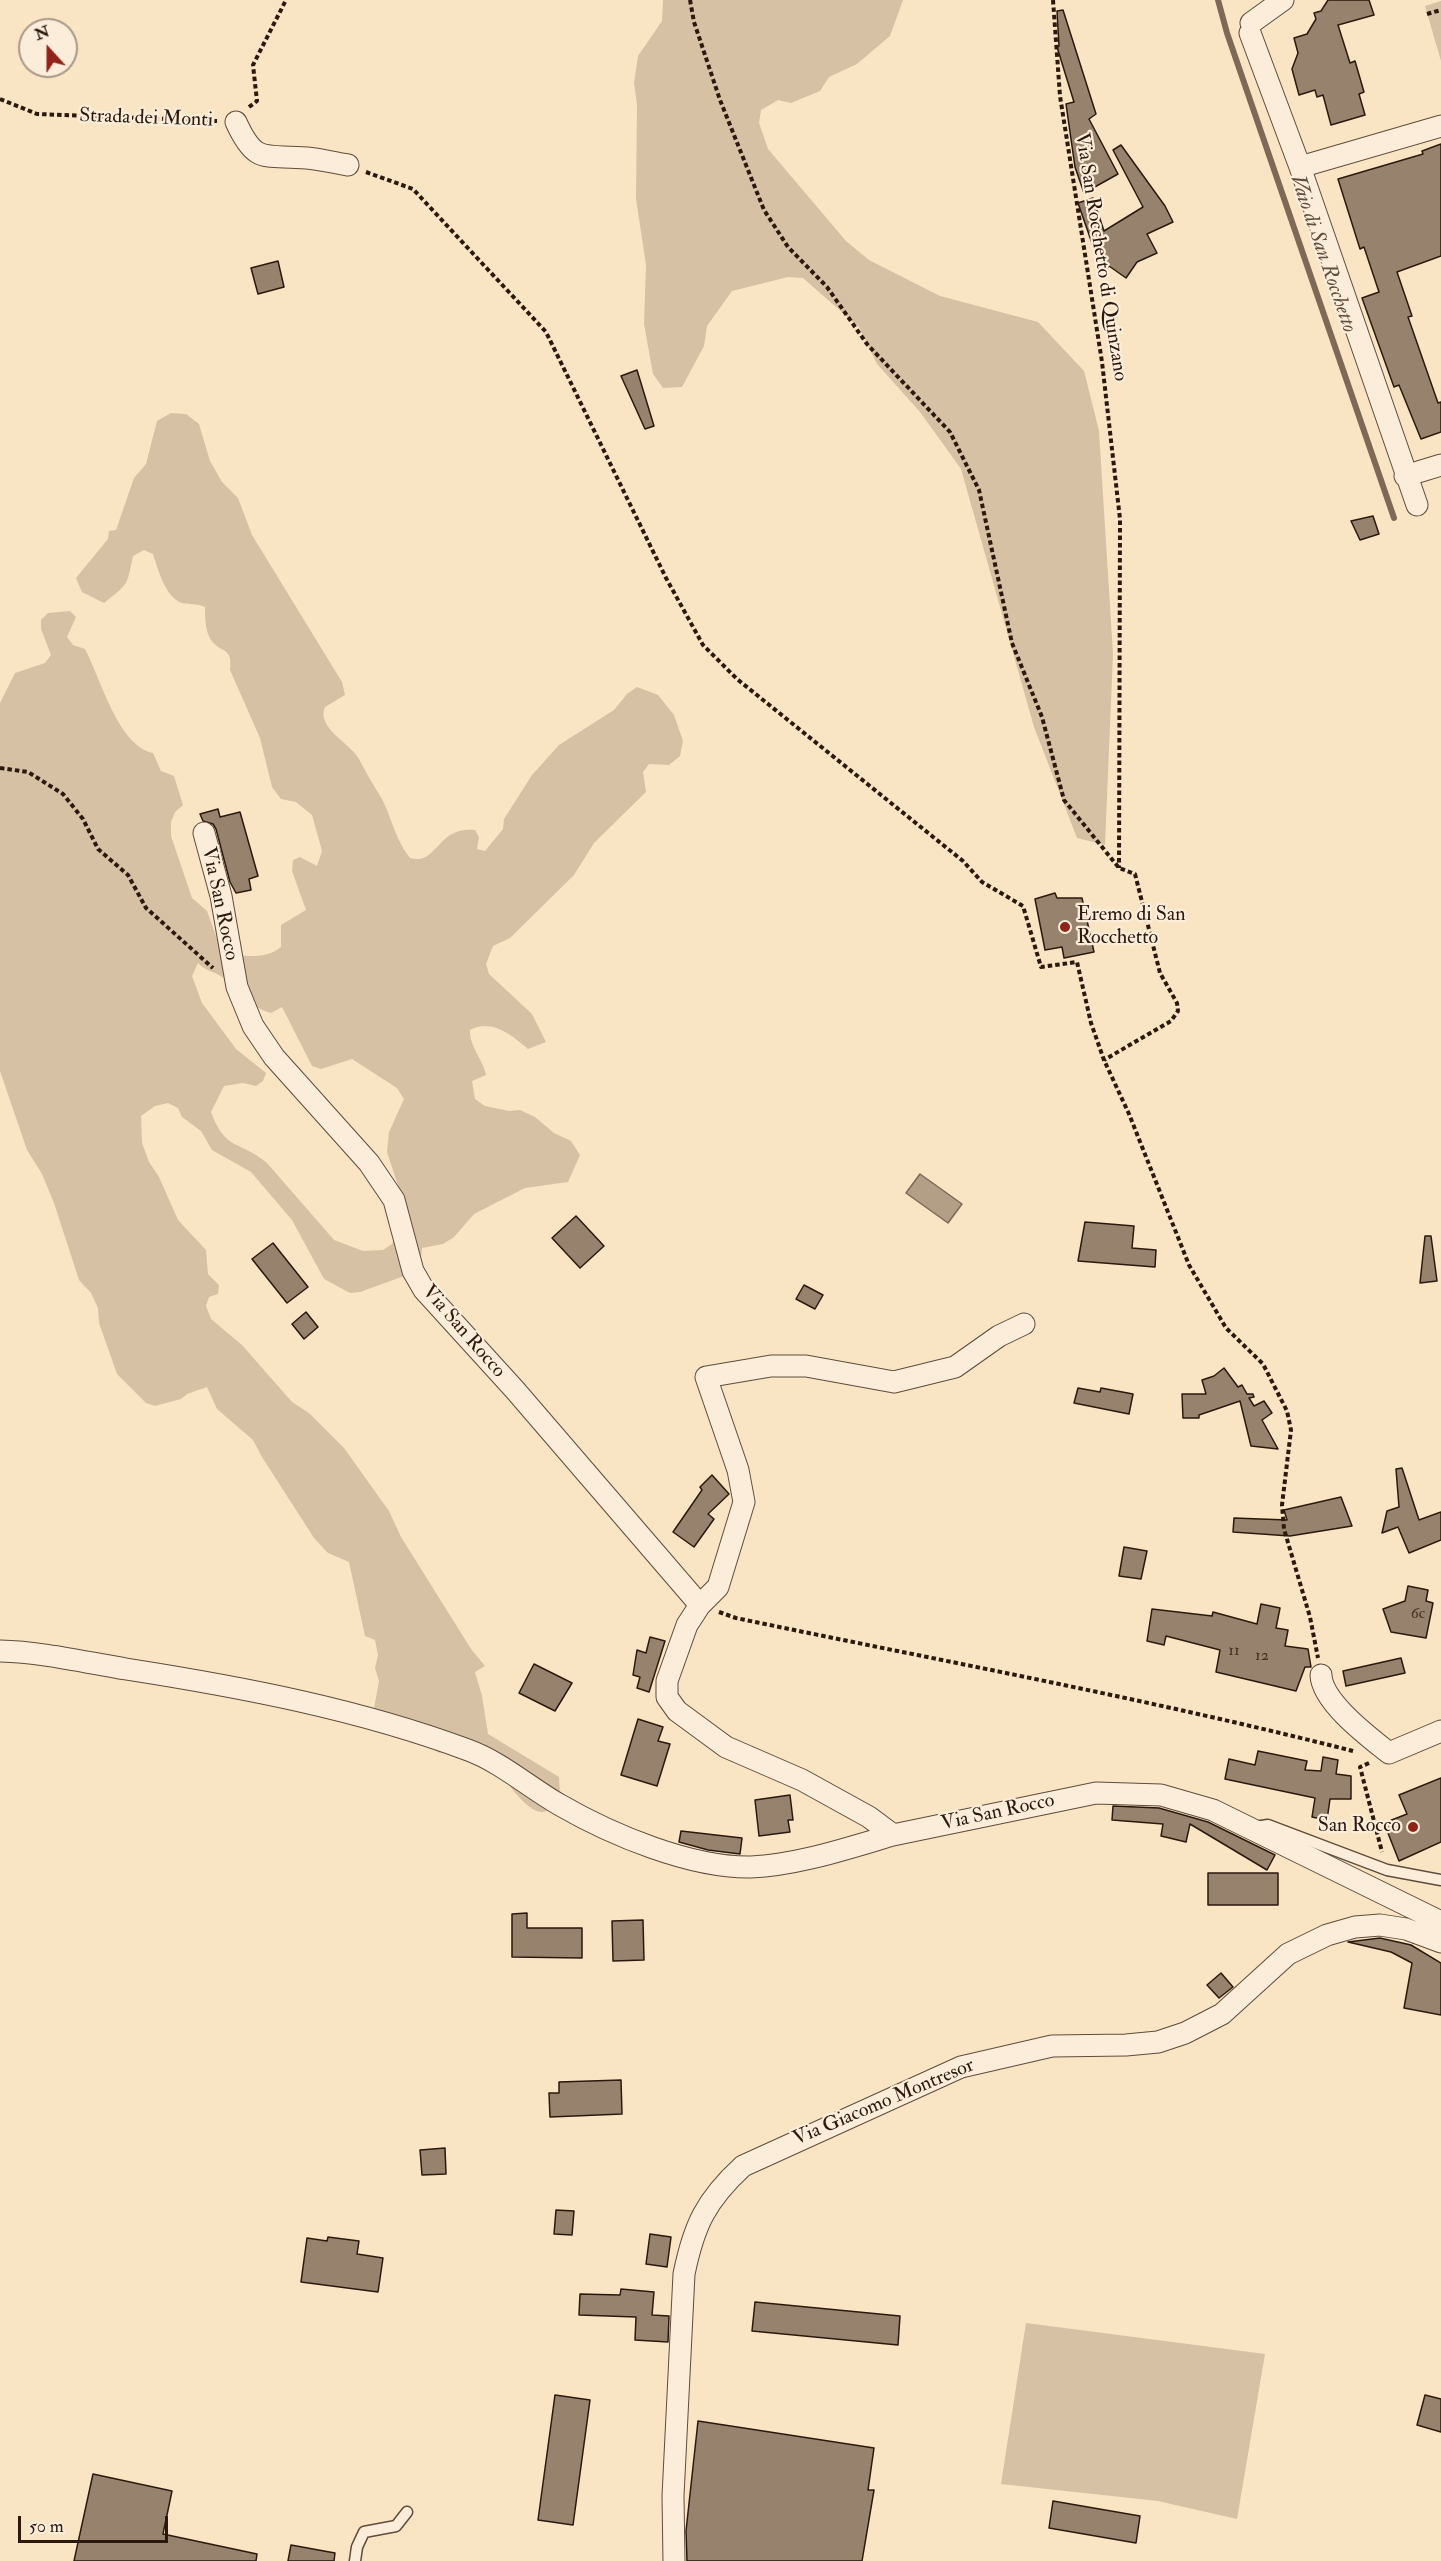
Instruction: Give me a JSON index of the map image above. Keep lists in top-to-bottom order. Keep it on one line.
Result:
{"streets":{"street":["Strada dei Monti","Via San Rocco","Via Giacomo Montresor"],"path":["Via San Rocchetto di Quinzano"]},"water":["Vaio di San Rocchetto"],"places":["Eremo di San Rocchetto","San Rocco"],"house_numbers":["6c","11","12"],"scale_bar":"50 m","north":"top"}
